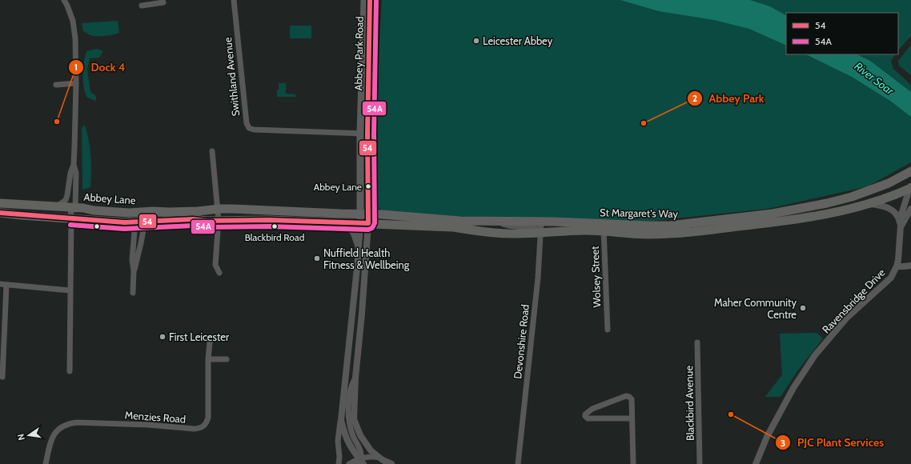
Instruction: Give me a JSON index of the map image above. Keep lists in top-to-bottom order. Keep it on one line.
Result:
{"streets":{"main road":["Abbey Park Road","Abbey Lane","St Margaret's Way"],"street":["Swithland Avenue","Wolsey Street","Ravensbridge Drive","Devonshire Road","Blackbird Avenue","Menzies Road"]},"crossings":[["Abbey Park Road","Swithland Avenue"],["Abbey Park Road","Abbey Lane"],["Abbey Park Road","St Margaret's Way"],["Abbey Lane","St Margaret's Way"],["St Margaret's Way","Wolsey Street"],["St Margaret's Way","Ravensbridge Drive"],["St Margaret's Way","Devonshire Road"]],"water":["River Soar"],"places":["Leicester Abbey","Dock 4","Abbey Park","Abbey Lane","Blackbird Road","Nuffield Health Fitness & Wellbeing","Maher Community Centre","First Leicester","PJC Plant Services"],"lines":["transit line 54","transit line 54A"],"legend":["54","54A"],"north":"left"}
